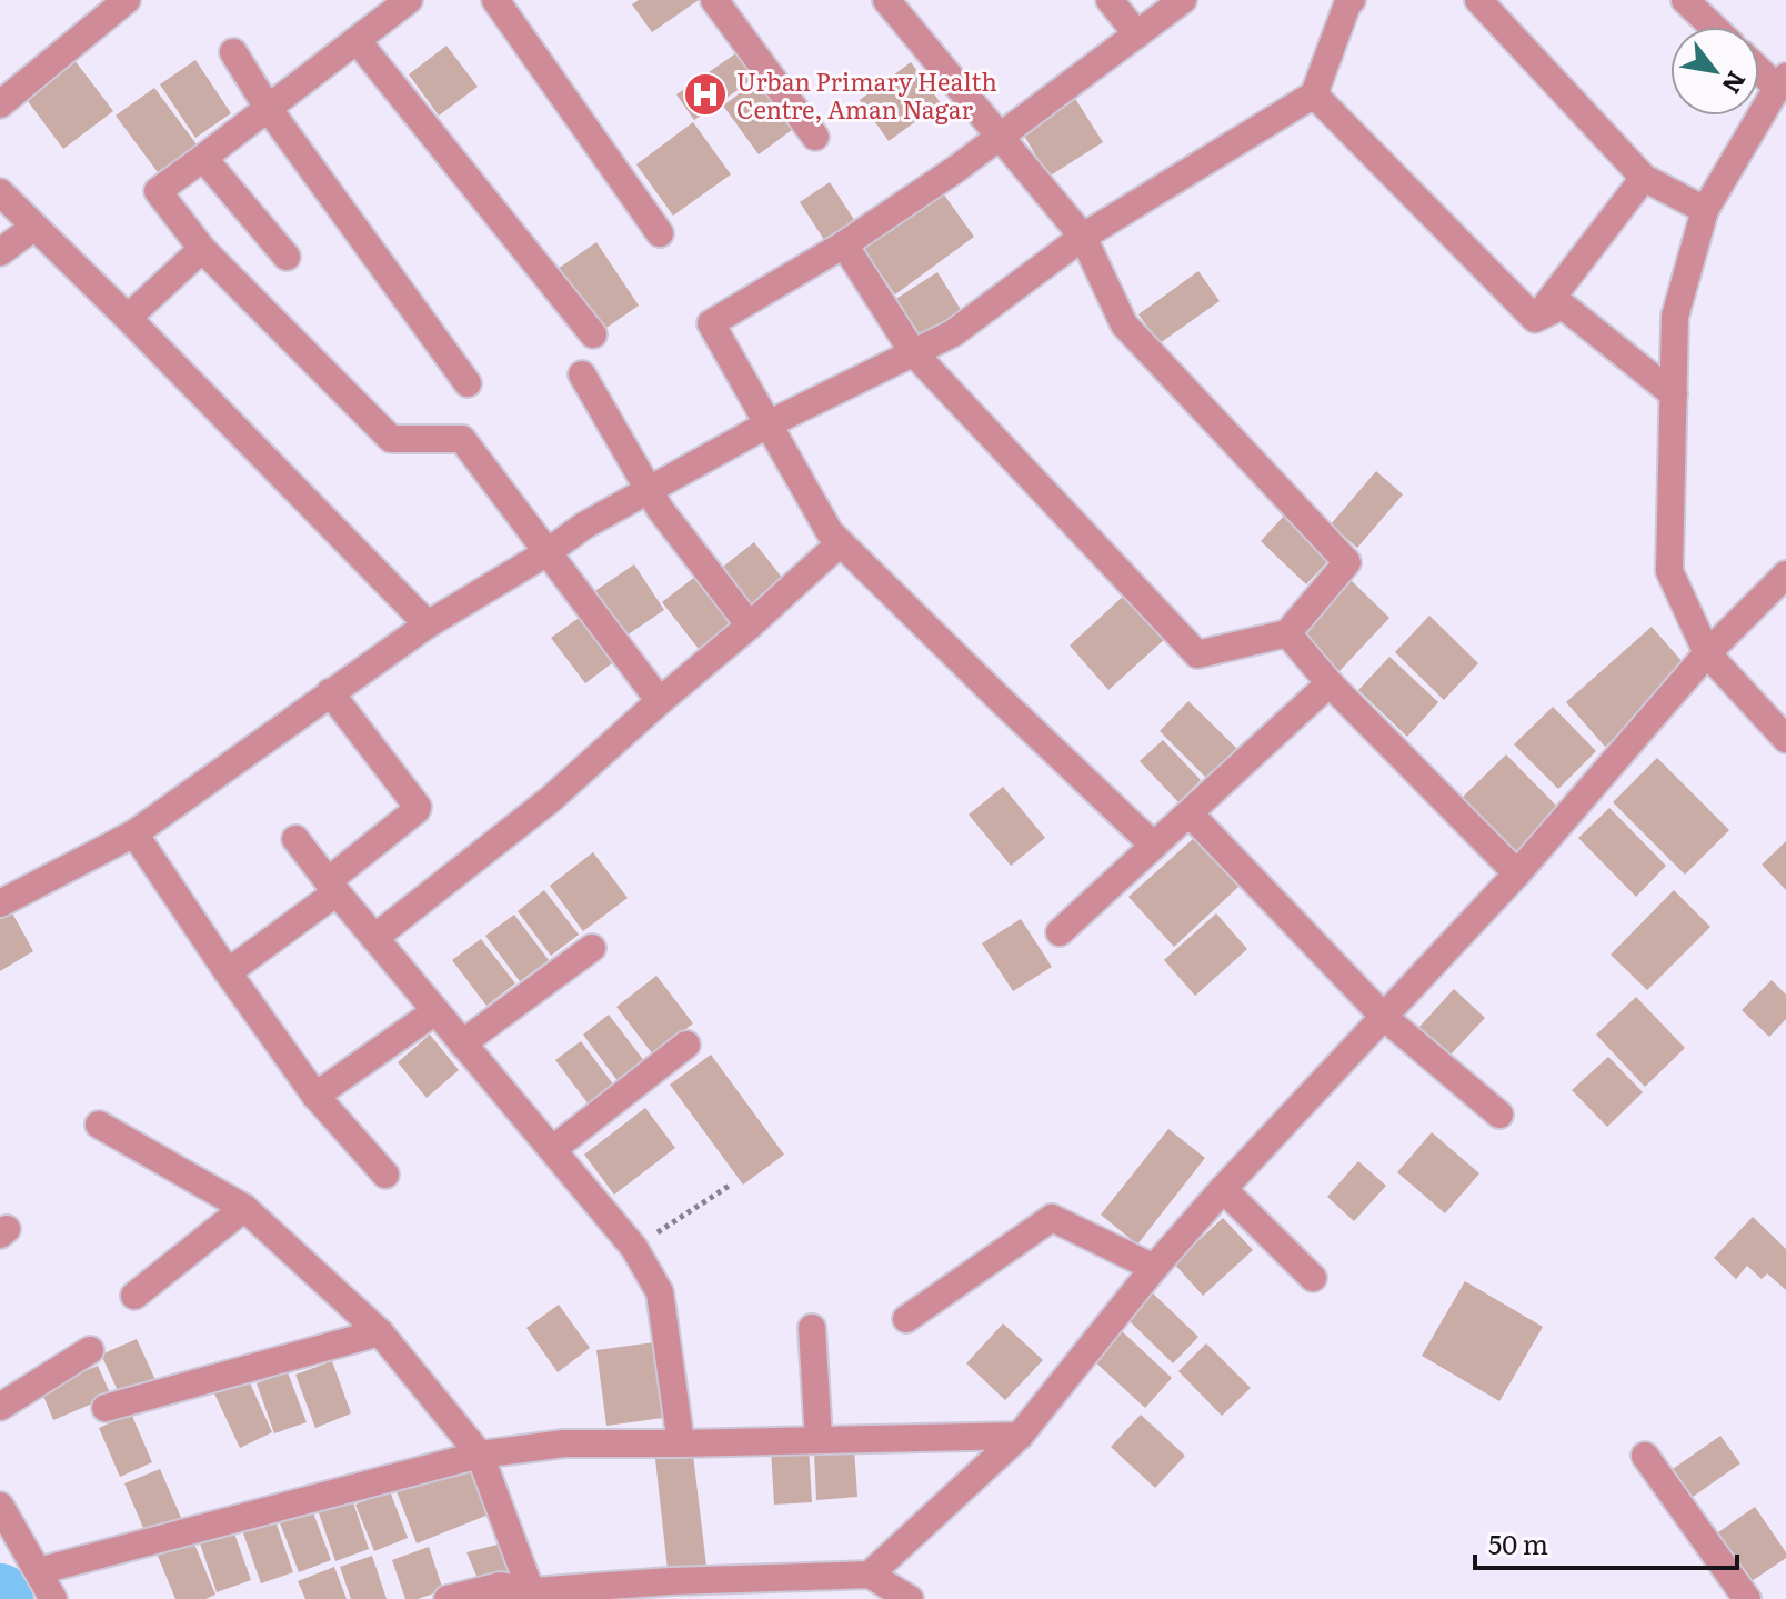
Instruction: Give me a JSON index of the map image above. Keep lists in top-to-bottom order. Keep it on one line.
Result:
{"places":{"hospital":["Urban Primary Health Centre, Aman Nagar"]},"scale_bar":"50 m","north":"bottom right"}
